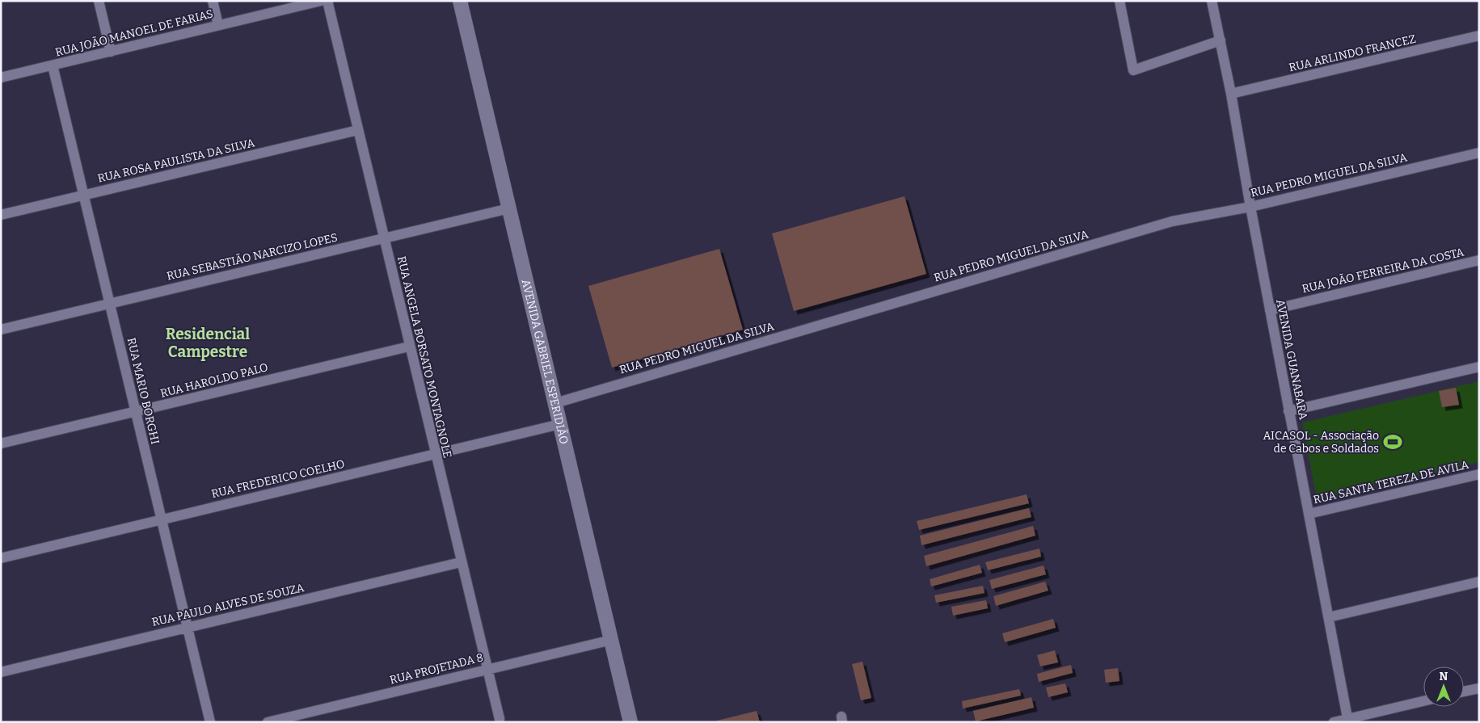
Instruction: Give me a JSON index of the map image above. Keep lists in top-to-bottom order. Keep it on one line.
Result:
{"streets":{"main road":["AVENIDA GABRIEL ESPERIDIÃO"],"street":["RUA JOÃO MANOEL DE FARIAS","RUA ARLINDO FRANCEZ","RUA ROSA PAULISTA DA SILVA","RUA PEDRO MIGUEL DA SILVA","RUA SEBASTIÃO NARCIZO LOPES","RUA JOÃO FERREIRA DA COSTA","RUA ANGELA BORSATO MONTAGNOLE","AVENIDA GUANABARA","RUA HAROLDO PALO","RUA MARIO BORGHI","RUA FREDERICO COELHO","RUA SANTA TEREZA DE AVILA","RUA PAULO ALVES DE SOUZA","RUA PROJETADA 8"]},"crossings":[["RUA JOÃO MANOEL DE FARIAS","RUA MARIO BORGHI"],["RUA ARLINDO FRANCEZ","AVENIDA GUANABARA"],["RUA ROSA PAULISTA DA SILVA","RUA ANGELA BORSATO MONTAGNOLE"],["RUA ROSA PAULISTA DA SILVA","RUA MARIO BORGHI"],["RUA PEDRO MIGUEL DA SILVA","AVENIDA GUANABARA"],["RUA PEDRO MIGUEL DA SILVA","AVENIDA GABRIEL ESPERIDIÃO"],["RUA SEBASTIÃO NARCIZO LOPES","RUA ANGELA BORSATO MONTAGNOLE"],["RUA SEBASTIÃO NARCIZO LOPES","AVENIDA GABRIEL ESPERIDIÃO"],["RUA SEBASTIÃO NARCIZO LOPES","RUA MARIO BORGHI"],["RUA JOÃO FERREIRA DA COSTA","AVENIDA GUANABARA"],["RUA ANGELA BORSATO MONTAGNOLE","RUA HAROLDO PALO"],["RUA ANGELA BORSATO MONTAGNOLE","RUA FREDERICO COELHO"],["RUA ANGELA BORSATO MONTAGNOLE","RUA PAULO ALVES DE SOUZA"],["RUA ANGELA BORSATO MONTAGNOLE","RUA PROJETADA 8"],["AVENIDA GUANABARA","RUA SANTA TEREZA DE AVILA"],["AVENIDA GABRIEL ESPERIDIÃO","RUA FREDERICO COELHO"],["AVENIDA GABRIEL ESPERIDIÃO","RUA PROJETADA 8"],["RUA HAROLDO PALO","RUA MARIO BORGHI"],["RUA MARIO BORGHI","RUA FREDERICO COELHO"],["RUA MARIO BORGHI","RUA PAULO ALVES DE SOUZA"]],"districts":["Residencial Campestre"],"places":{"sports":["AICASOL - Associação de Cabos e Soldados"]},"north":"top"}
